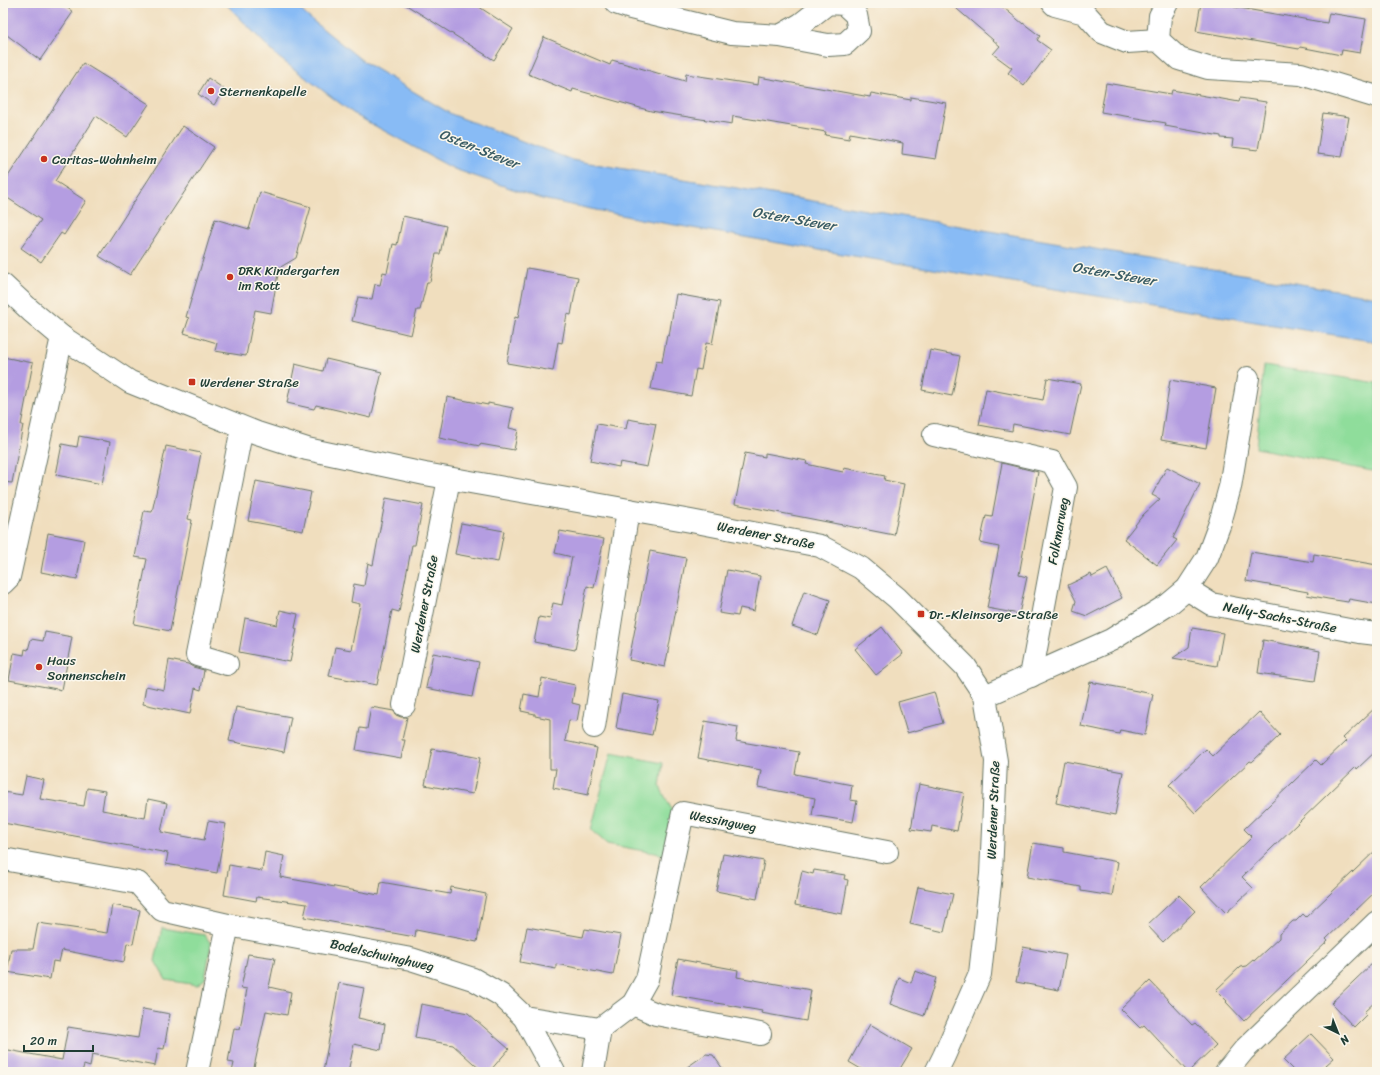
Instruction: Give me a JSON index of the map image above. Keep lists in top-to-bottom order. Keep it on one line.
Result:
{"streets":{"street":["Folkmarweg","Werdener Straße","Nelly-Sachs-Straße","Wessingweg","Bodelschwinghweg"]},"water":["Osten-Stever"],"places":{"other":["Sternenkapelle","Caritas-Wohnheim","DRK Kindergarten im Rott","Haus Sonnenschein"],"transit":["Werdener Straße","Dr.-Kleinsorge-Straße"]},"scale_bar":"20 m","north":"bottom right"}
